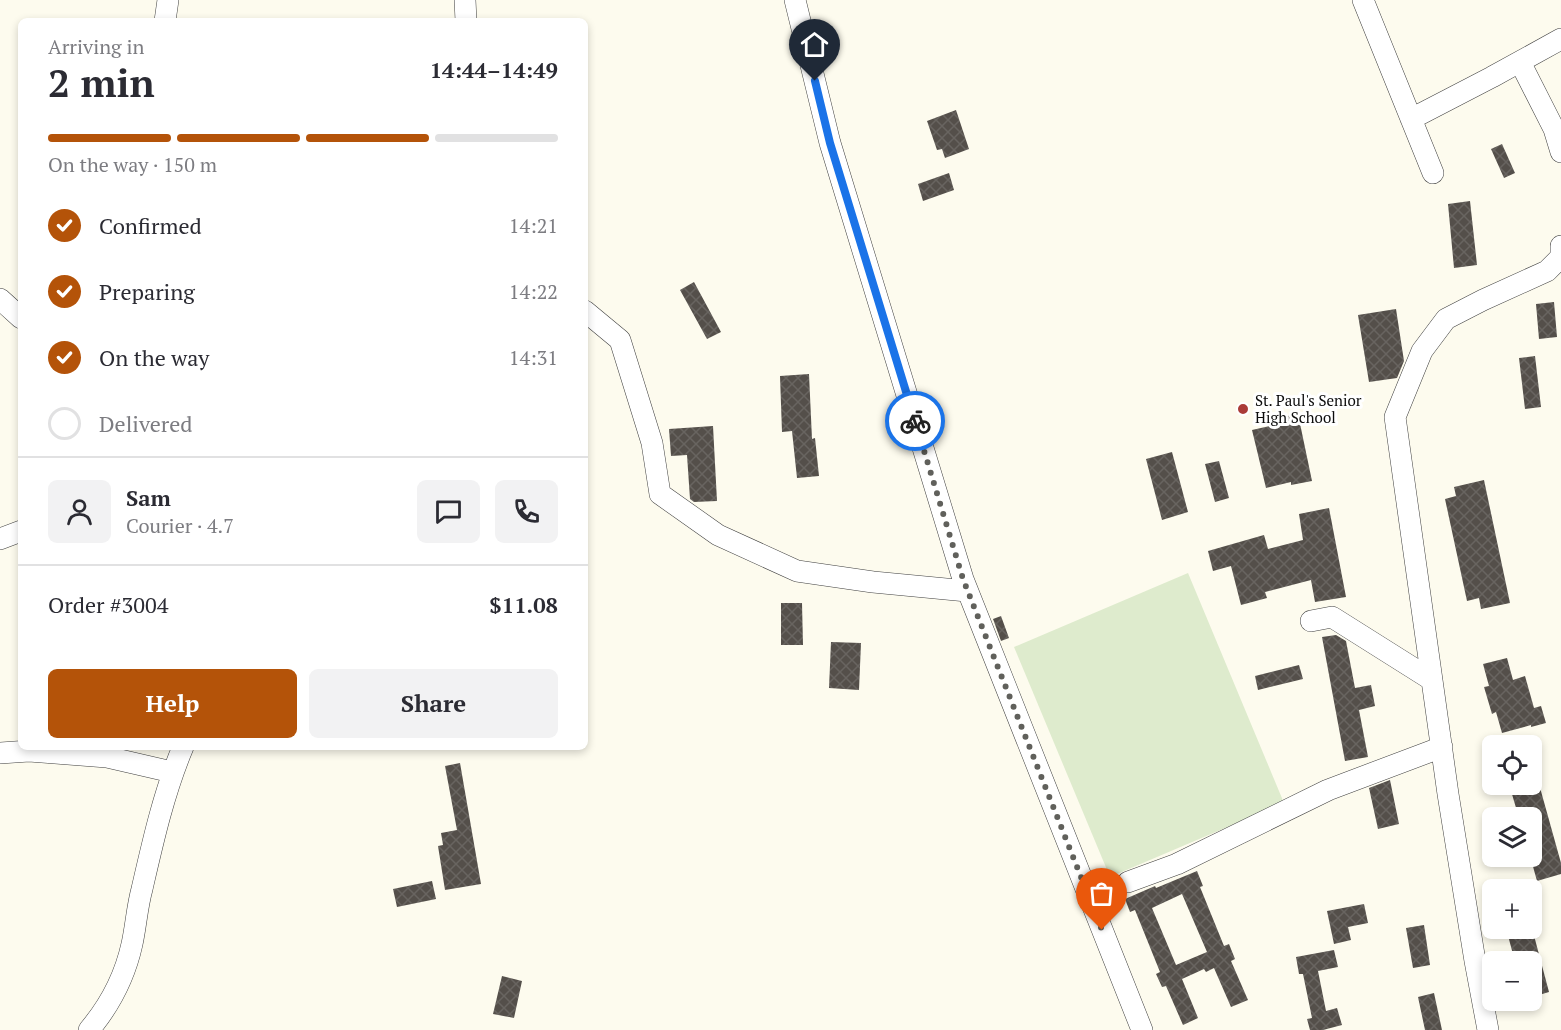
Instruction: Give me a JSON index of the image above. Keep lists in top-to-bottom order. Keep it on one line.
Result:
{"places":["St. Paul's Senior High School"],"page":{"heading":["2 min","Arriving in","14:44–14:49"],"panel":["Sam","Courier · 4.7","Order #3004","$11.08"],"bar":"On the way · 150 m","list":[["Confirmed","14:21"],["Preparing","14:22"],["On the way","14:31"],"Delivered"],"buttons":["Help","Share"],"map_buttons":["+","−"]}}
